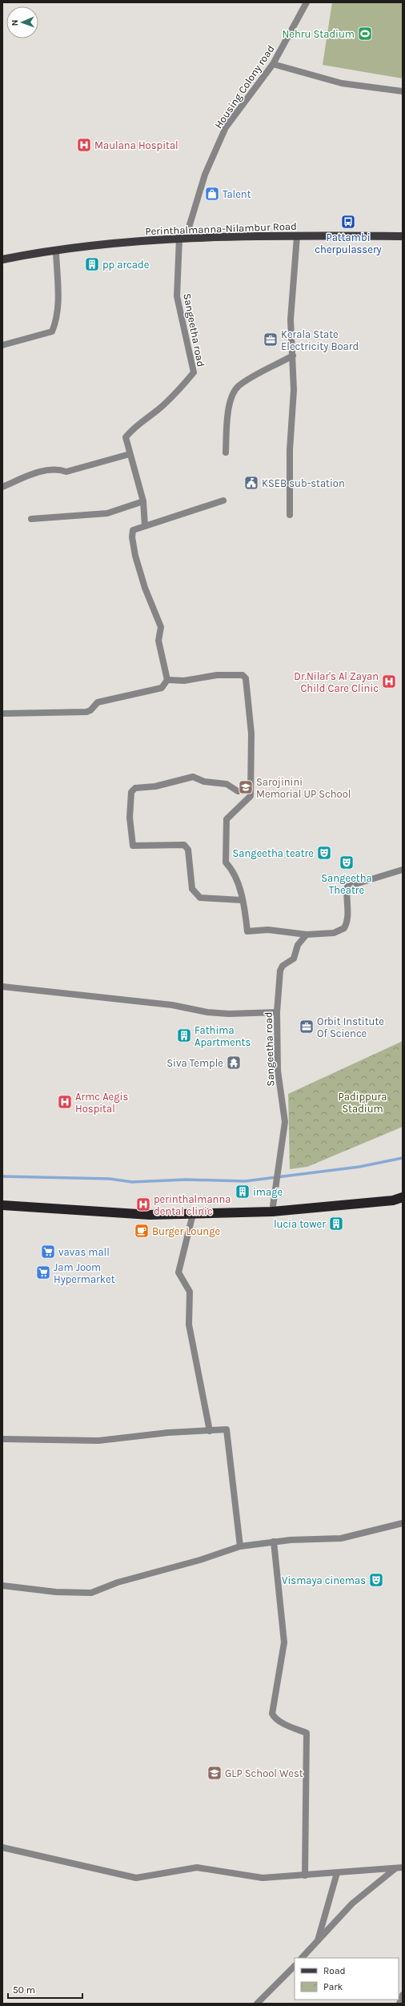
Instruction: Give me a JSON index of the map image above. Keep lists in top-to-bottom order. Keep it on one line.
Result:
{"streets":{"main road":["Perinthalmanna-Nilambur Road"],"street":["Housing Colony road","Sangeetha road"]},"crossings":[["Housing Colony road","Perinthalmanna-Nilambur Road"],["Housing Colony road","Sangeetha road"],["Perinthalmanna-Nilambur Road","Sangeetha road"]],"parks":["Padippura Stadium"],"places":{"sports":["Nehru Stadium"],"hospital":["Maulana Hospital","Dr.Nilar's Al Zayan Child Care Clinic","Armc Aegis Hospital","perinthalmanna dental clinic"],"shop":["Talent"],"bus stop":["Pattambi cherpulassery"],"building":["pp arcade","Fathima Apartments","image","lucia tower"],"office":["Kerala State Electricity Board","Orbit Institute Of Science"],"public building":["KSEB sub-station"],"school or university":["Sarojinini Memorial UP School","GLP School West"],"theatre":["Sangeetha teatre","Sangeetha Theatre","Vismaya cinemas"],"temple":["Siva Temple"],"cafe":["Burger Lounge"],"supermarket":["vavas mall","Jam Joom Hypermarket"]},"legend":["Road","Park"],"scale_bar":"50 m","north":"left"}
